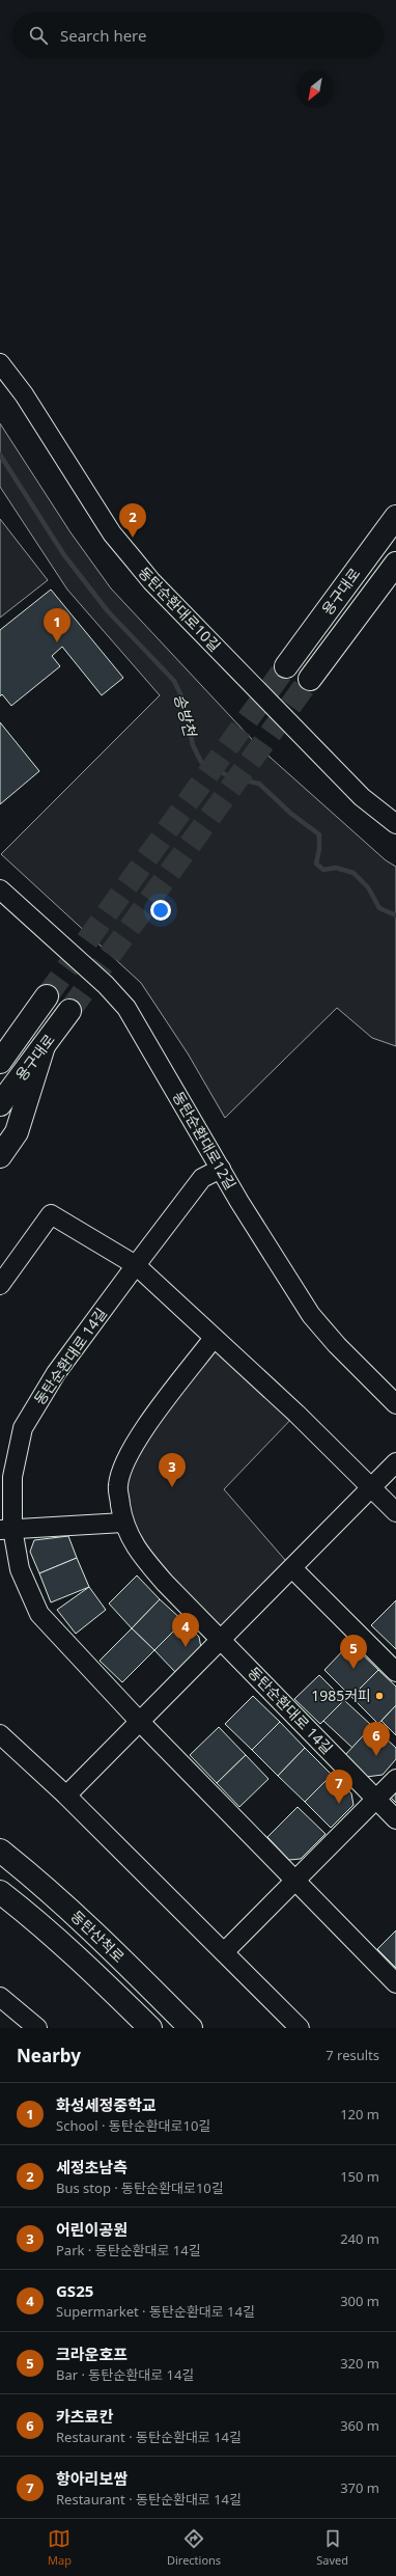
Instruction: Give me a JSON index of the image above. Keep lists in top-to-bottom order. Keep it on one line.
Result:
{"streets":{"main road":["용구대로","동탄산척로"],"street":["동탄순환대로10길","동탄순환대로12길","동탄순환대로 14길"]},"crossings":[["동탄순환대로12길","동탄순환대로 14길"]],"water":["송방천"],"places":["1985커피"],"north":"bottom left","page":{"search":"Search here","pins":["2","1","3","4","5","6","7"],"heading":["Nearby","7 results"],"list":[{"mark":"1","name":"화성세정중학교","note":"School · 동탄순환대로10길","value":"120 m"},{"mark":"2","name":"세정초남측","note":"Bus stop · 동탄순환대로10길","value":"150 m"},{"mark":"3","name":"어린이공원","note":"Park · 동탄순환대로 14길","value":"240 m"},{"mark":"4","name":"GS25","note":"Supermarket · 동탄순환대로 14길","value":"300 m"},{"mark":"5","name":"크라운호프","note":"Bar · 동탄순환대로 14길","value":"320 m"},{"mark":"6","name":"카츠료칸","note":"Restaurant · 동탄순환대로 14길","value":"360 m"},{"mark":"7","name":"항아리보쌈","note":"Restaurant · 동탄순환대로 14길","value":"370 m"}],"nav":["Map","Directions","Saved"]}}
